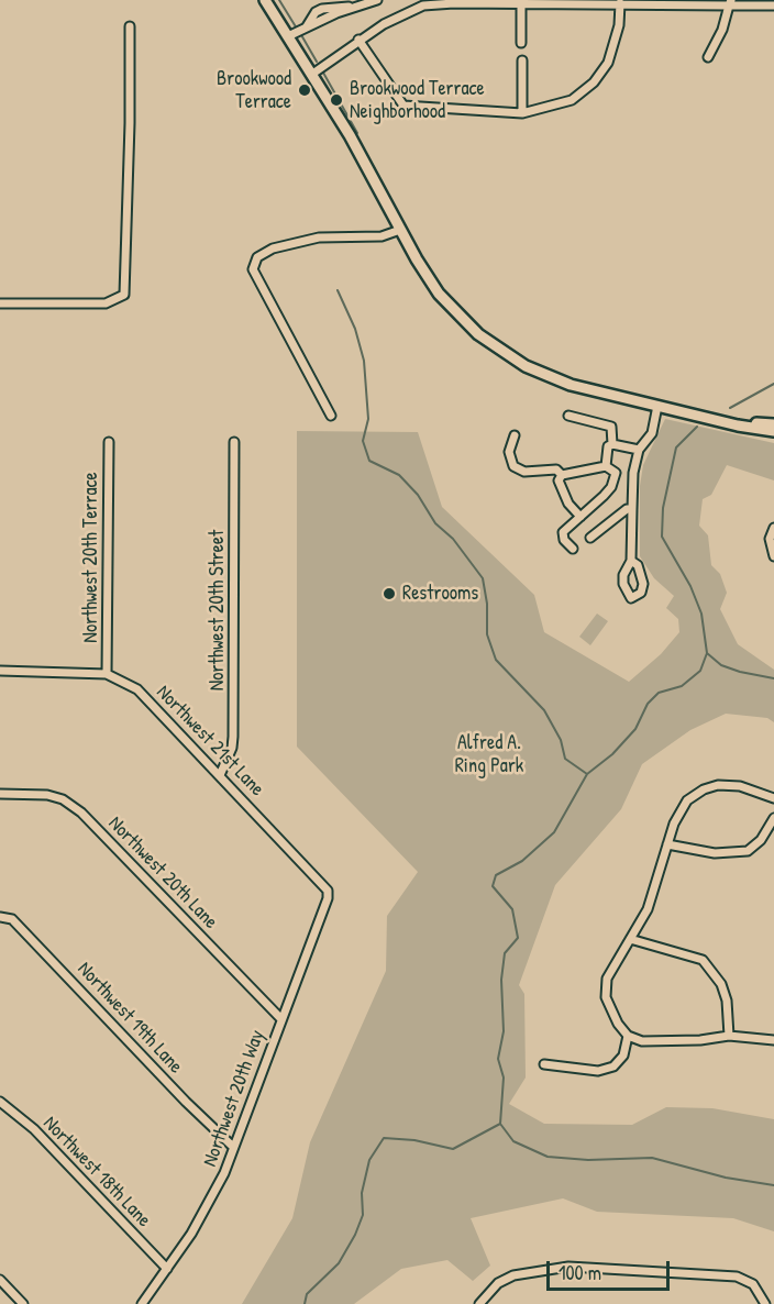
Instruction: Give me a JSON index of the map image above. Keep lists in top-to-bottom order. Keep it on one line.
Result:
{"streets":{"street":["Northwest 20th Terrace","Northwest 20th Street","Northwest 21st Lane","Northwest 20th Lane","Northwest 19th Lane","Northwest 20th Way","Northwest 18th Lane"]},"crossings":[["Northwest 20th Terrace","Northwest 21st Lane"],["Northwest 20th Street","Northwest 21st Lane"],["Northwest 21st Lane","Northwest 20th Way"],["Northwest 20th Lane","Northwest 20th Way"],["Northwest 19th Lane","Northwest 20th Way"],["Northwest 20th Way","Northwest 18th Lane"]],"parks":["Alfred A. Ring Park"],"places":["Brookwood Terrace","Brookwood Terrace Neighborhood","Restrooms"],"scale_bar":"100 m"}
